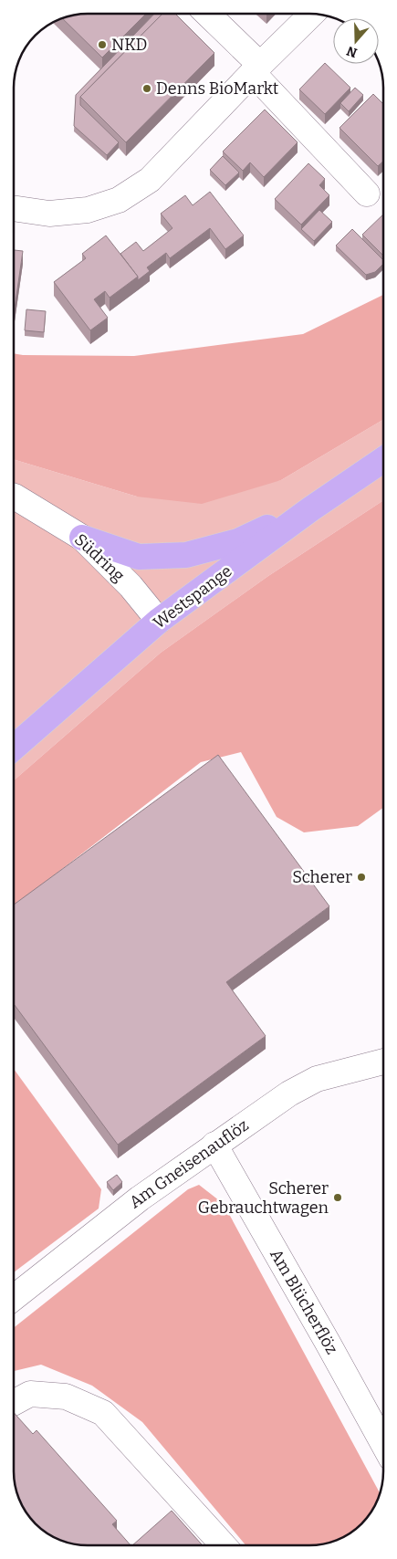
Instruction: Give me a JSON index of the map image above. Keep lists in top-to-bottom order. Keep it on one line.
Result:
{"streets":{"main road":["Westspange"],"street":["Südring","Am Gneisenauflöz","Am Blücherflöz"]},"crossings":[["Südring","Westspange"],["Am Gneisenauflöz","Am Blücherflöz"]],"places":["NKD","Denns BioMarkt","Scherer","Scherer Gebrauchtwagen"],"north":"bottom"}
